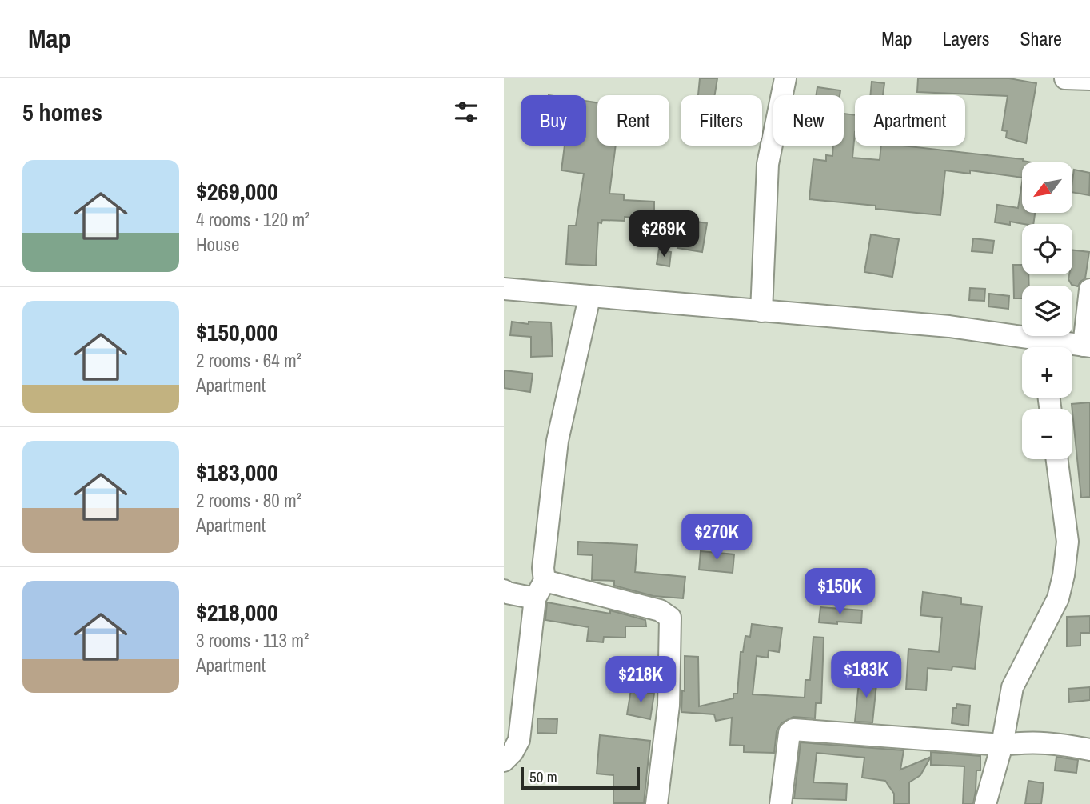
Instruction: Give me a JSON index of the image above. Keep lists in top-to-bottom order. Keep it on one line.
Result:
{"scale_bar":"50 m","north":"bottom left","page":{"header":"Map","nav":["Map","Layers","Share"],"heading":"5 homes","chip":["Buy","Rent","Filters","New","Apartment"],"list":[{"name":"$269,000","note":"4 rooms · 120 m² · House"},{"name":"$150,000","note":"2 rooms · 64 m² · Apartment"},{"name":"$183,000","note":"2 rooms · 80 m² · Apartment"},{"name":"$218,000","note":"3 rooms · 113 m² · Apartment"}],"map_buttons":["+","−"],"price":["$269K","$270K","$150K","$183K","$218K"],"scale":"50 m"}}
